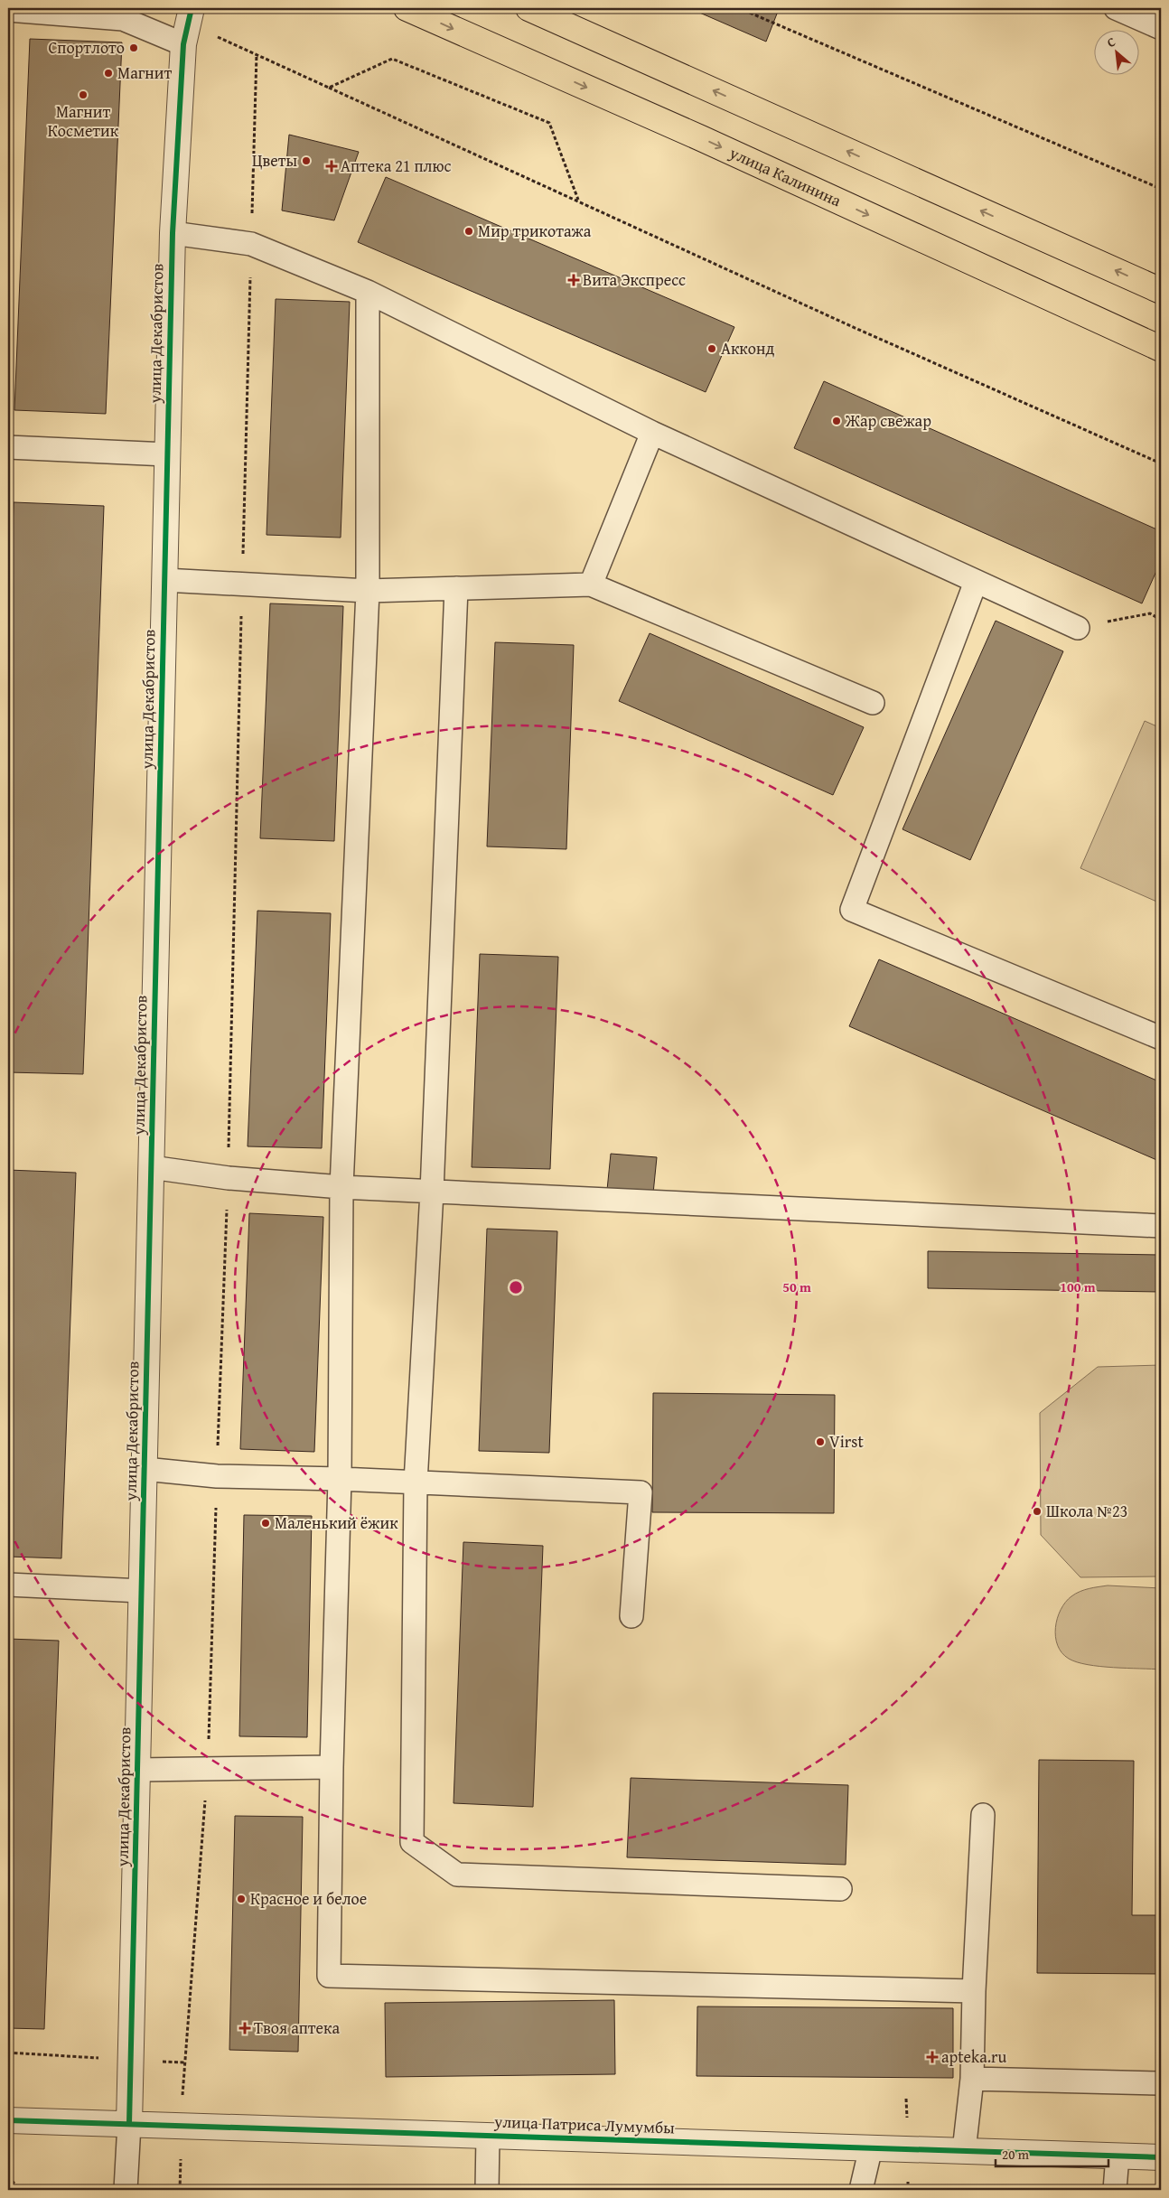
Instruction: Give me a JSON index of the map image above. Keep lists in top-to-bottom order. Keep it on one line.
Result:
{"streets":{"main road":["улица Калинина"],"street":["улица Декабристов","улица Патриса Лумумбы"]},"crossings":[["улица Декабристов","улица Патриса Лумумбы"]],"places":{"other":["Спортлото","Магнит","Магнит Косметик","Цветы","Мир трикотажа","Акконд","Жар свежар","Virst","Школа №23","Маленький ёжик","Красное и белое"],"health":["Аптека 21 плюс","Вита Экспресс","Твоя аптека","apteka.ru"]},"scale_bar":"20 m","north":"top left","rings":["50 m","100 m"]}
